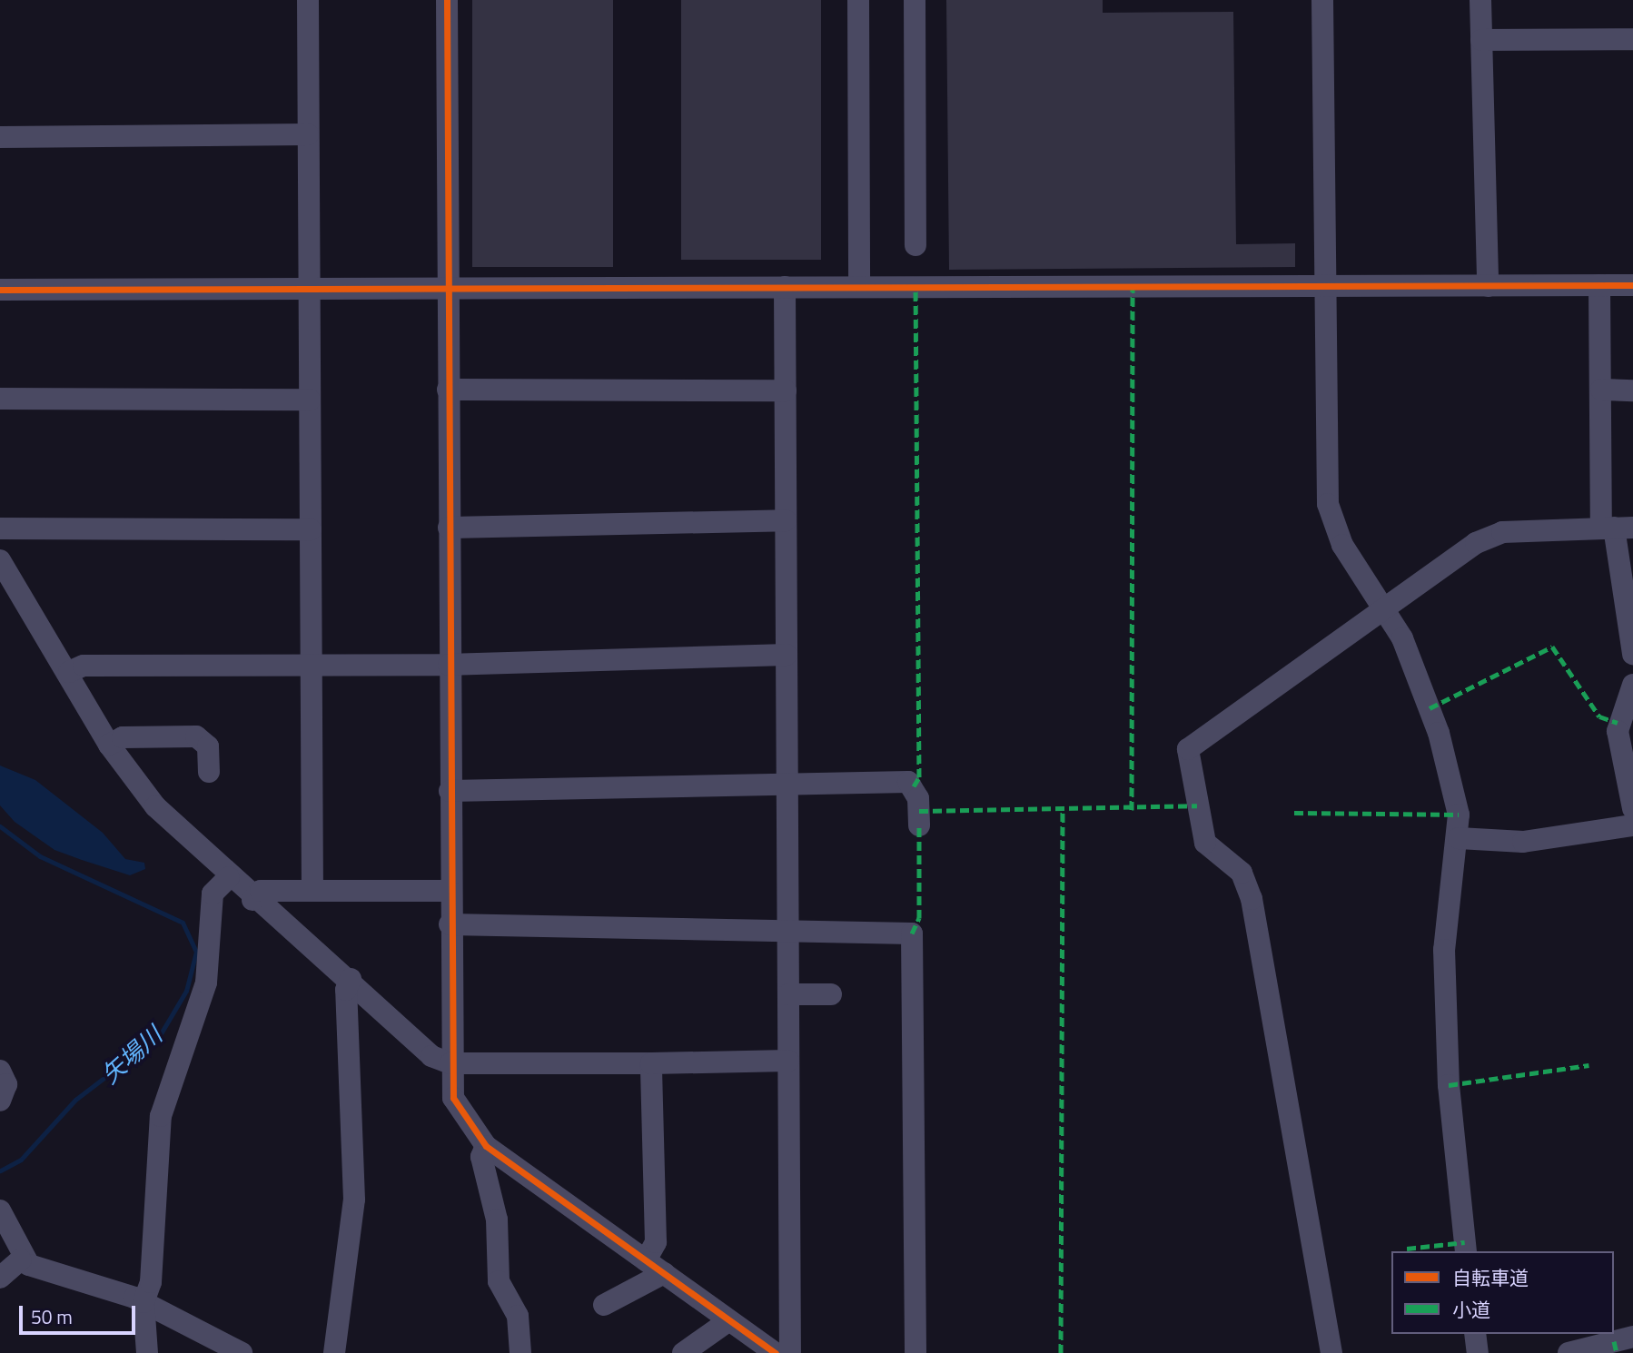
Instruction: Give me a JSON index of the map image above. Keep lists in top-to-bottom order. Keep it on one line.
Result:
{"water":["矢場川"],"legend":["自転車道","小道"],"scale_bar":"50 m"}
